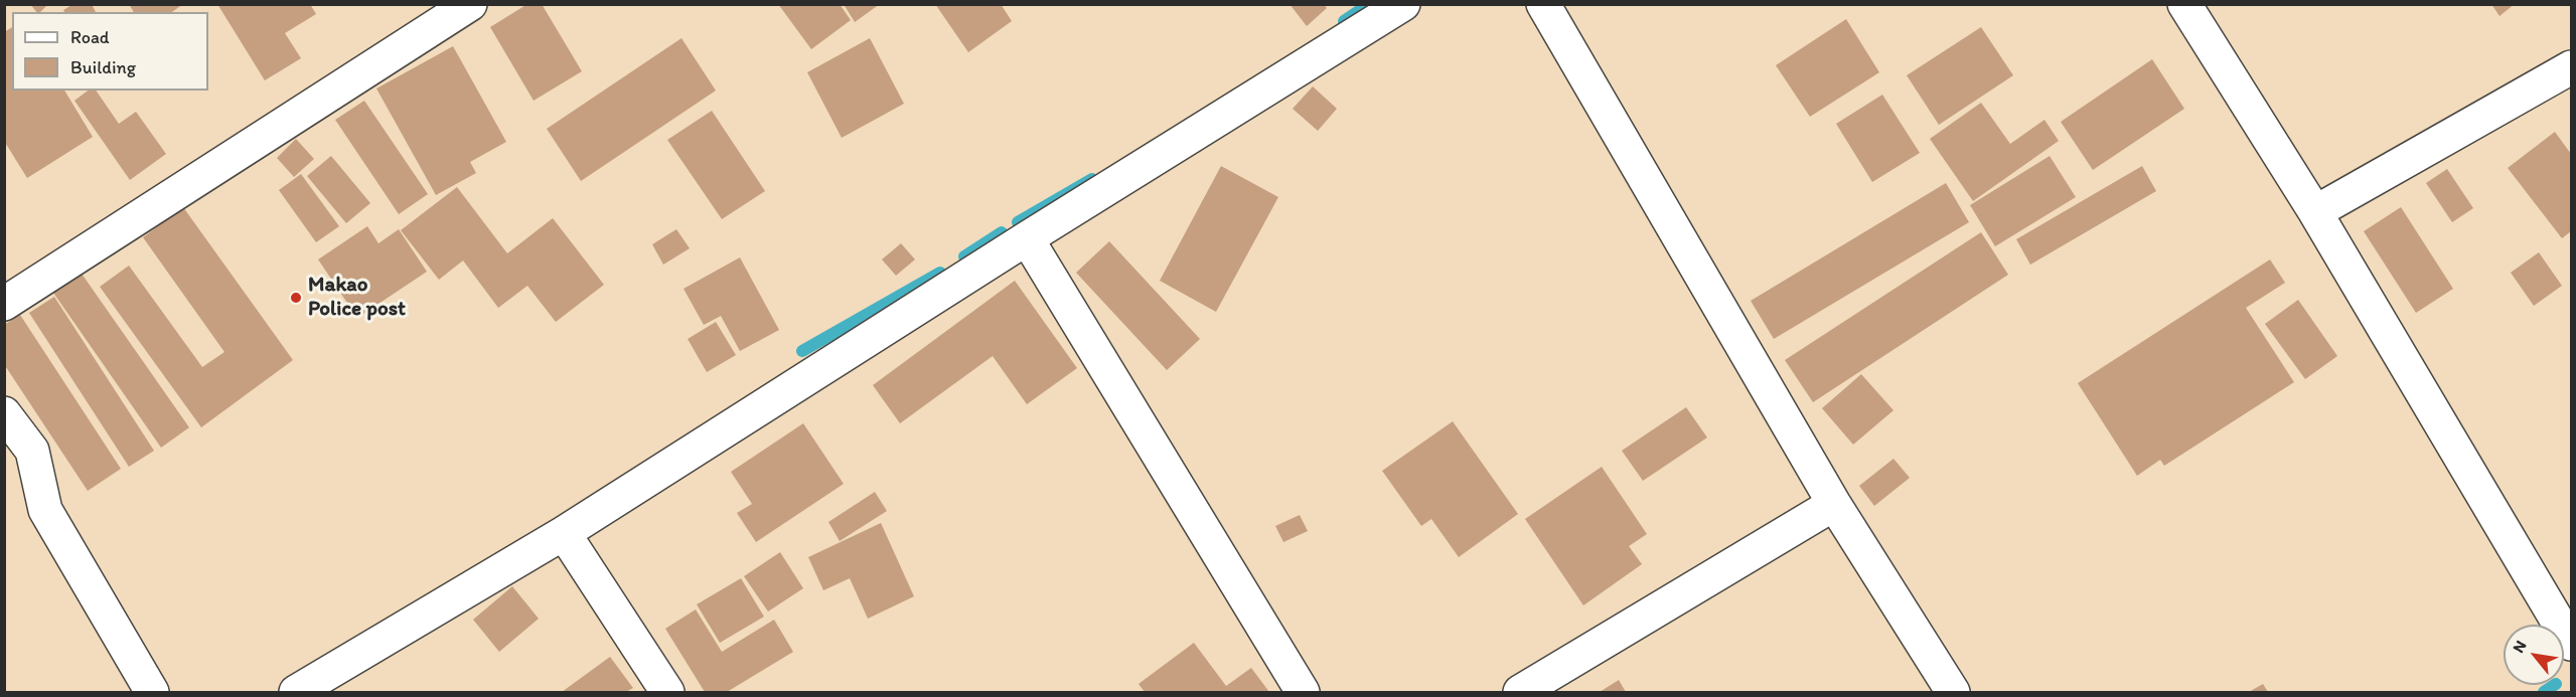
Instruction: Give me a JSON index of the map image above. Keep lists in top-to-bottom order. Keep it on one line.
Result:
{"places":["Makao Police post"],"legend":["Road","Building"],"north":"top left"}
